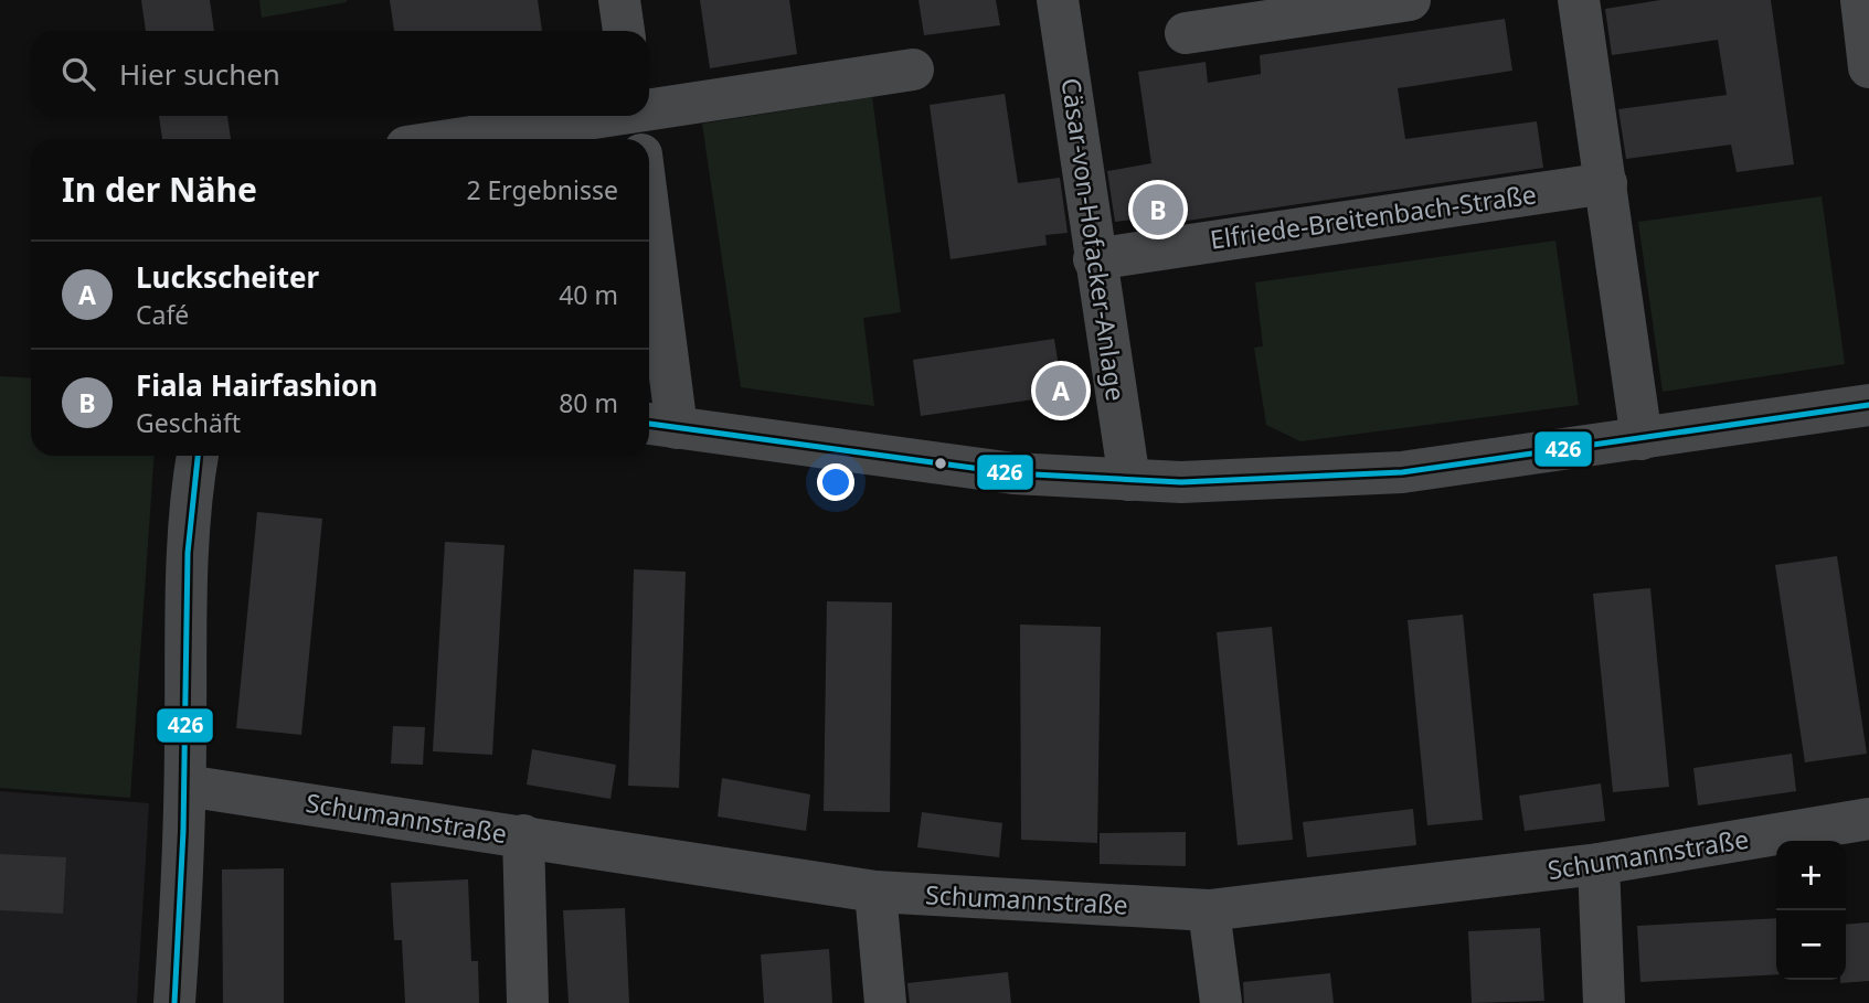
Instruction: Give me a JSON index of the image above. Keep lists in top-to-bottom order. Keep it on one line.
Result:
{"streets":{"street":["Elfriede-Breitenbach-Straße","Cäsar-von-Hofacker-Anlage","Schumannstraße"]},"crossings":[["Elfriede-Breitenbach-Straße","Cäsar-von-Hofacker-Anlage"]],"lines":["transit line 426"],"page":{"search":"Hier suchen","heading":["In der Nähe","2 Ergebnisse"],"pins":["B","A"],"list":[{"mark":"A","name":"Luckscheiter","note":"Café","value":"40 m"},{"mark":"B","name":"Fiala Hairfashion","note":"Geschäft","value":"80 m"}],"map_buttons":["+","−"]}}
